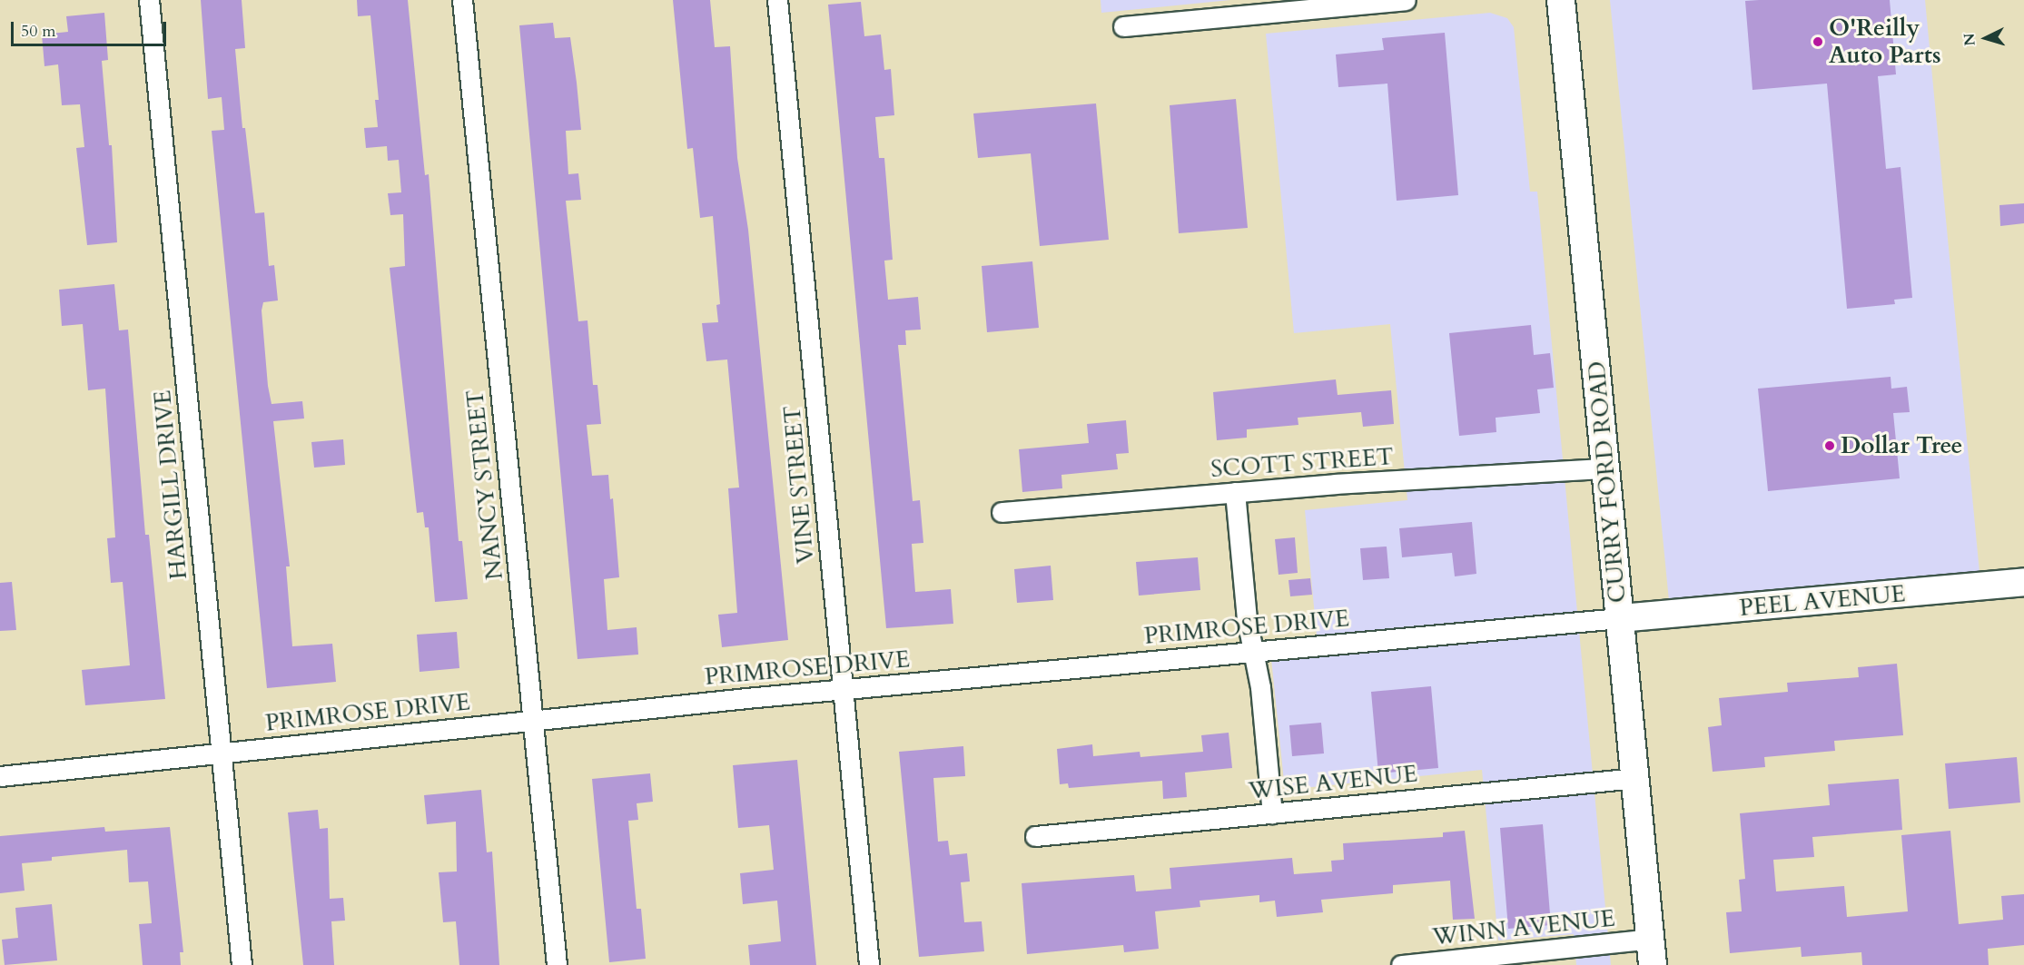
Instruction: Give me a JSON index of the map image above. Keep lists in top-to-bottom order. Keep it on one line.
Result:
{"streets":{"street":["SCOTT STREET","CURRY FORD ROAD","HARGILL DRIVE","NANCY STREET","VINE STREET","PEEL AVENUE","PRIMROSE DRIVE","WISE AVENUE","WINN AVENUE"]},"crossings":[["SCOTT STREET","CURRY FORD ROAD"],["CURRY FORD ROAD","PEEL AVENUE"],["CURRY FORD ROAD","PRIMROSE DRIVE"],["CURRY FORD ROAD","WISE AVENUE"],["CURRY FORD ROAD","WINN AVENUE"],["HARGILL DRIVE","PRIMROSE DRIVE"],["NANCY STREET","PRIMROSE DRIVE"],["VINE STREET","PRIMROSE DRIVE"],["PEEL AVENUE","PRIMROSE DRIVE"]],"places":["O'Reilly Auto Parts","Dollar Tree"],"scale_bar":"50 m","north":"left"}
